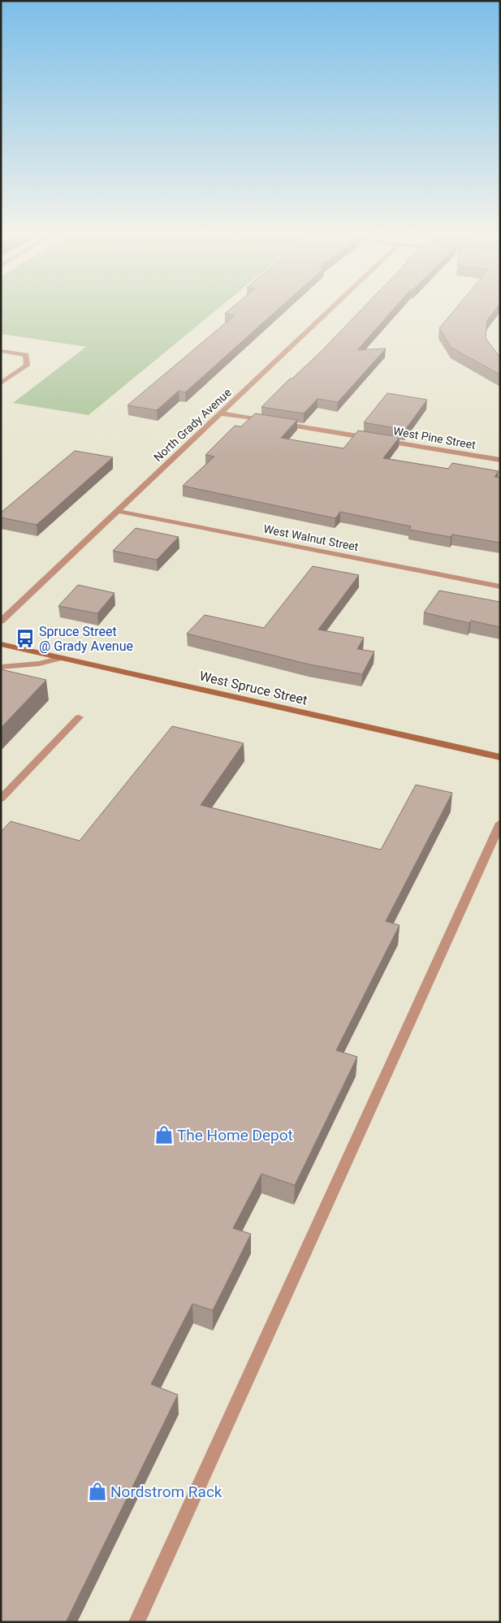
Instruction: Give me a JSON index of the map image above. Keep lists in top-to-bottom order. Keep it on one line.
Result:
{"streets":{"street":["North Grady Avenue","West Pine Street","West Walnut Street","West Spruce Street"]},"crossings":[["North Grady Avenue","West Walnut Street"]],"places":{"bus stop":["Spruce Street @ Grady Avenue"],"shop":["The Home Depot","Nordstrom Rack"]}}
